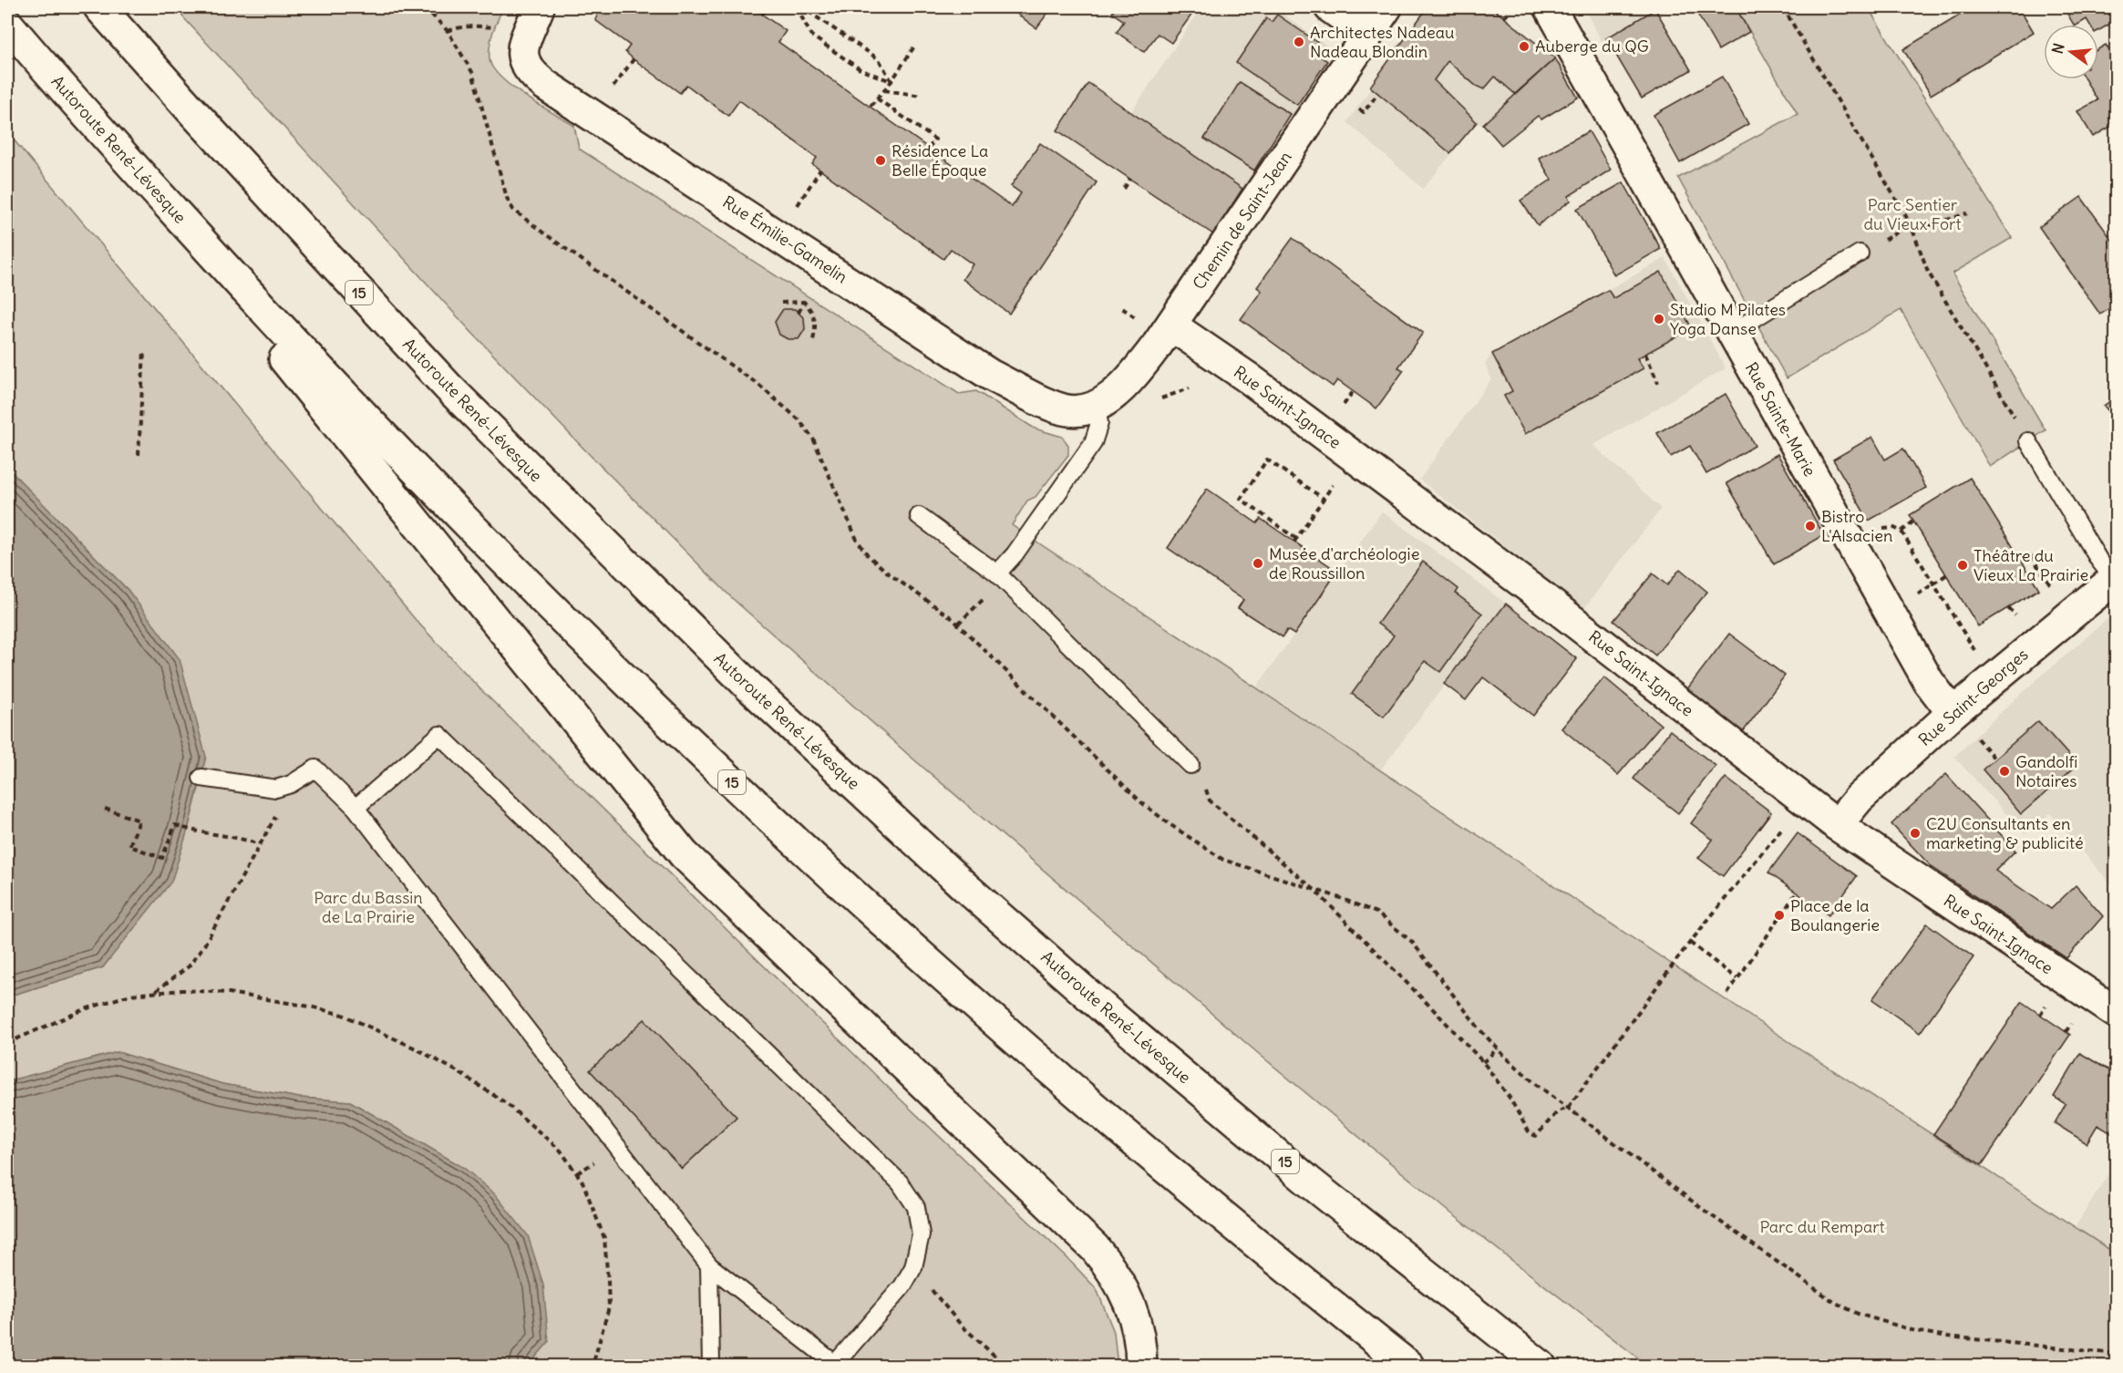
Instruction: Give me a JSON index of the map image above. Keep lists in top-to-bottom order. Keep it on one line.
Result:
{"streets":{"main road":["Autoroute René-Lévesque","Chemin de Saint-Jean","Rue Émilie-Gamelin","15","Rue Saint-Ignace","Rue Sainte-Marie","Rue Saint-Georges"]},"crossings":[["Chemin de Saint-Jean","Rue Émilie-Gamelin"],["Chemin de Saint-Jean","Rue Saint-Ignace"],["Rue Saint-Ignace","Rue Saint-Georges"],["Rue Sainte-Marie","Rue Saint-Georges"]],"parks":["Parc Sentier du Vieux Fort","Parc du Bassin de La Prairie","Parc du Rempart"],"places":["Architectes Nadeau Nadeau Blondin","Auberge du QG","Résidence La Belle Époque","Studio M Pilates Yoga Danse","Bistro L'Alsacien","Musée d'archéologie de Roussillon","Théâtre du Vieux La Prairie","Gandolfi Notaires","C2U Consultants en marketing & publicité","Place de la Boulangerie"],"north":"left"}
